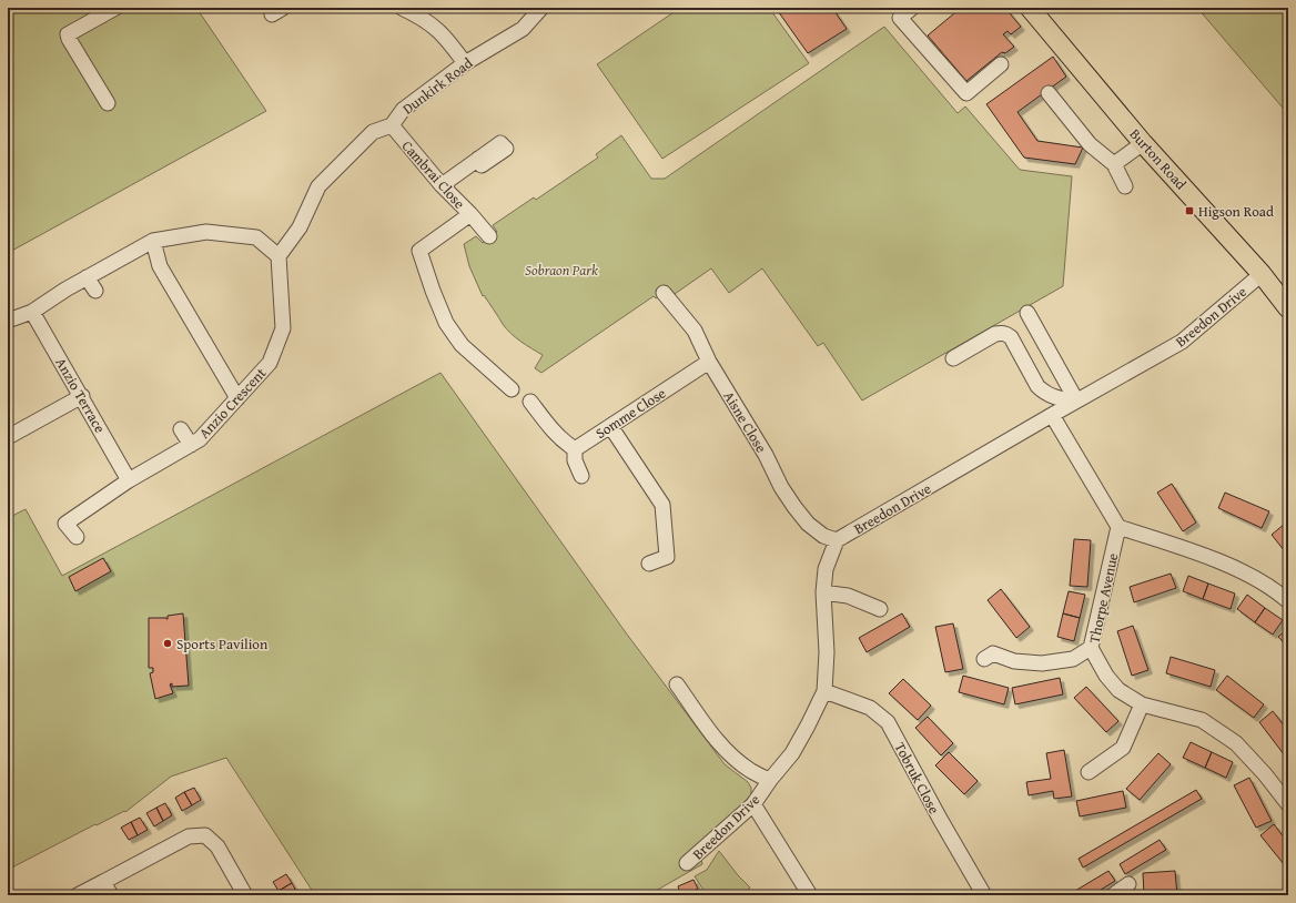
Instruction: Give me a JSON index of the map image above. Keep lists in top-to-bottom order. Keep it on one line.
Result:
{"streets":{"main road":["Burton Road"],"street":["Dunkirk Road","Cambrai Close","Breedon Drive","Anzio Terrace","Anzio Crescent","Somme Close","Aisne Close","Thorpe Avenue","Tobruk Close"]},"crossings":[["Dunkirk Road","Cambrai Close"],["Dunkirk Road","Anzio Crescent"],["Burton Road","Breedon Drive"],["Breedon Drive","Aisne Close"],["Breedon Drive","Tobruk Close"],["Anzio Terrace","Anzio Crescent"],["Somme Close","Aisne Close"]],"parks":["Sobraon Park"],"places":{"transit":["Higson Road"],"other":["Sports Pavilion"]}}
